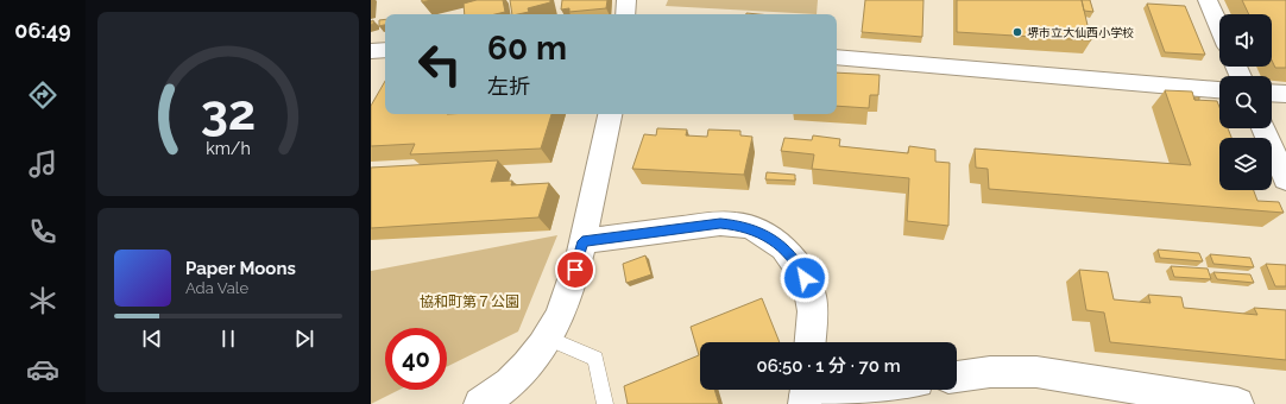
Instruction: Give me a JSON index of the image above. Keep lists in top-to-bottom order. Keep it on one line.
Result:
{"parks":["協和町第７公園"],"places":["堺市立大仙西小学校"],"page":{"tabs":"06:49","turn":["60 m","左折"],"song":["Paper Moons","Ada Vale"],"limit":"40","trip":"06:50 · 1 分 · 70 m","gauge":["32","km/h"]}}
